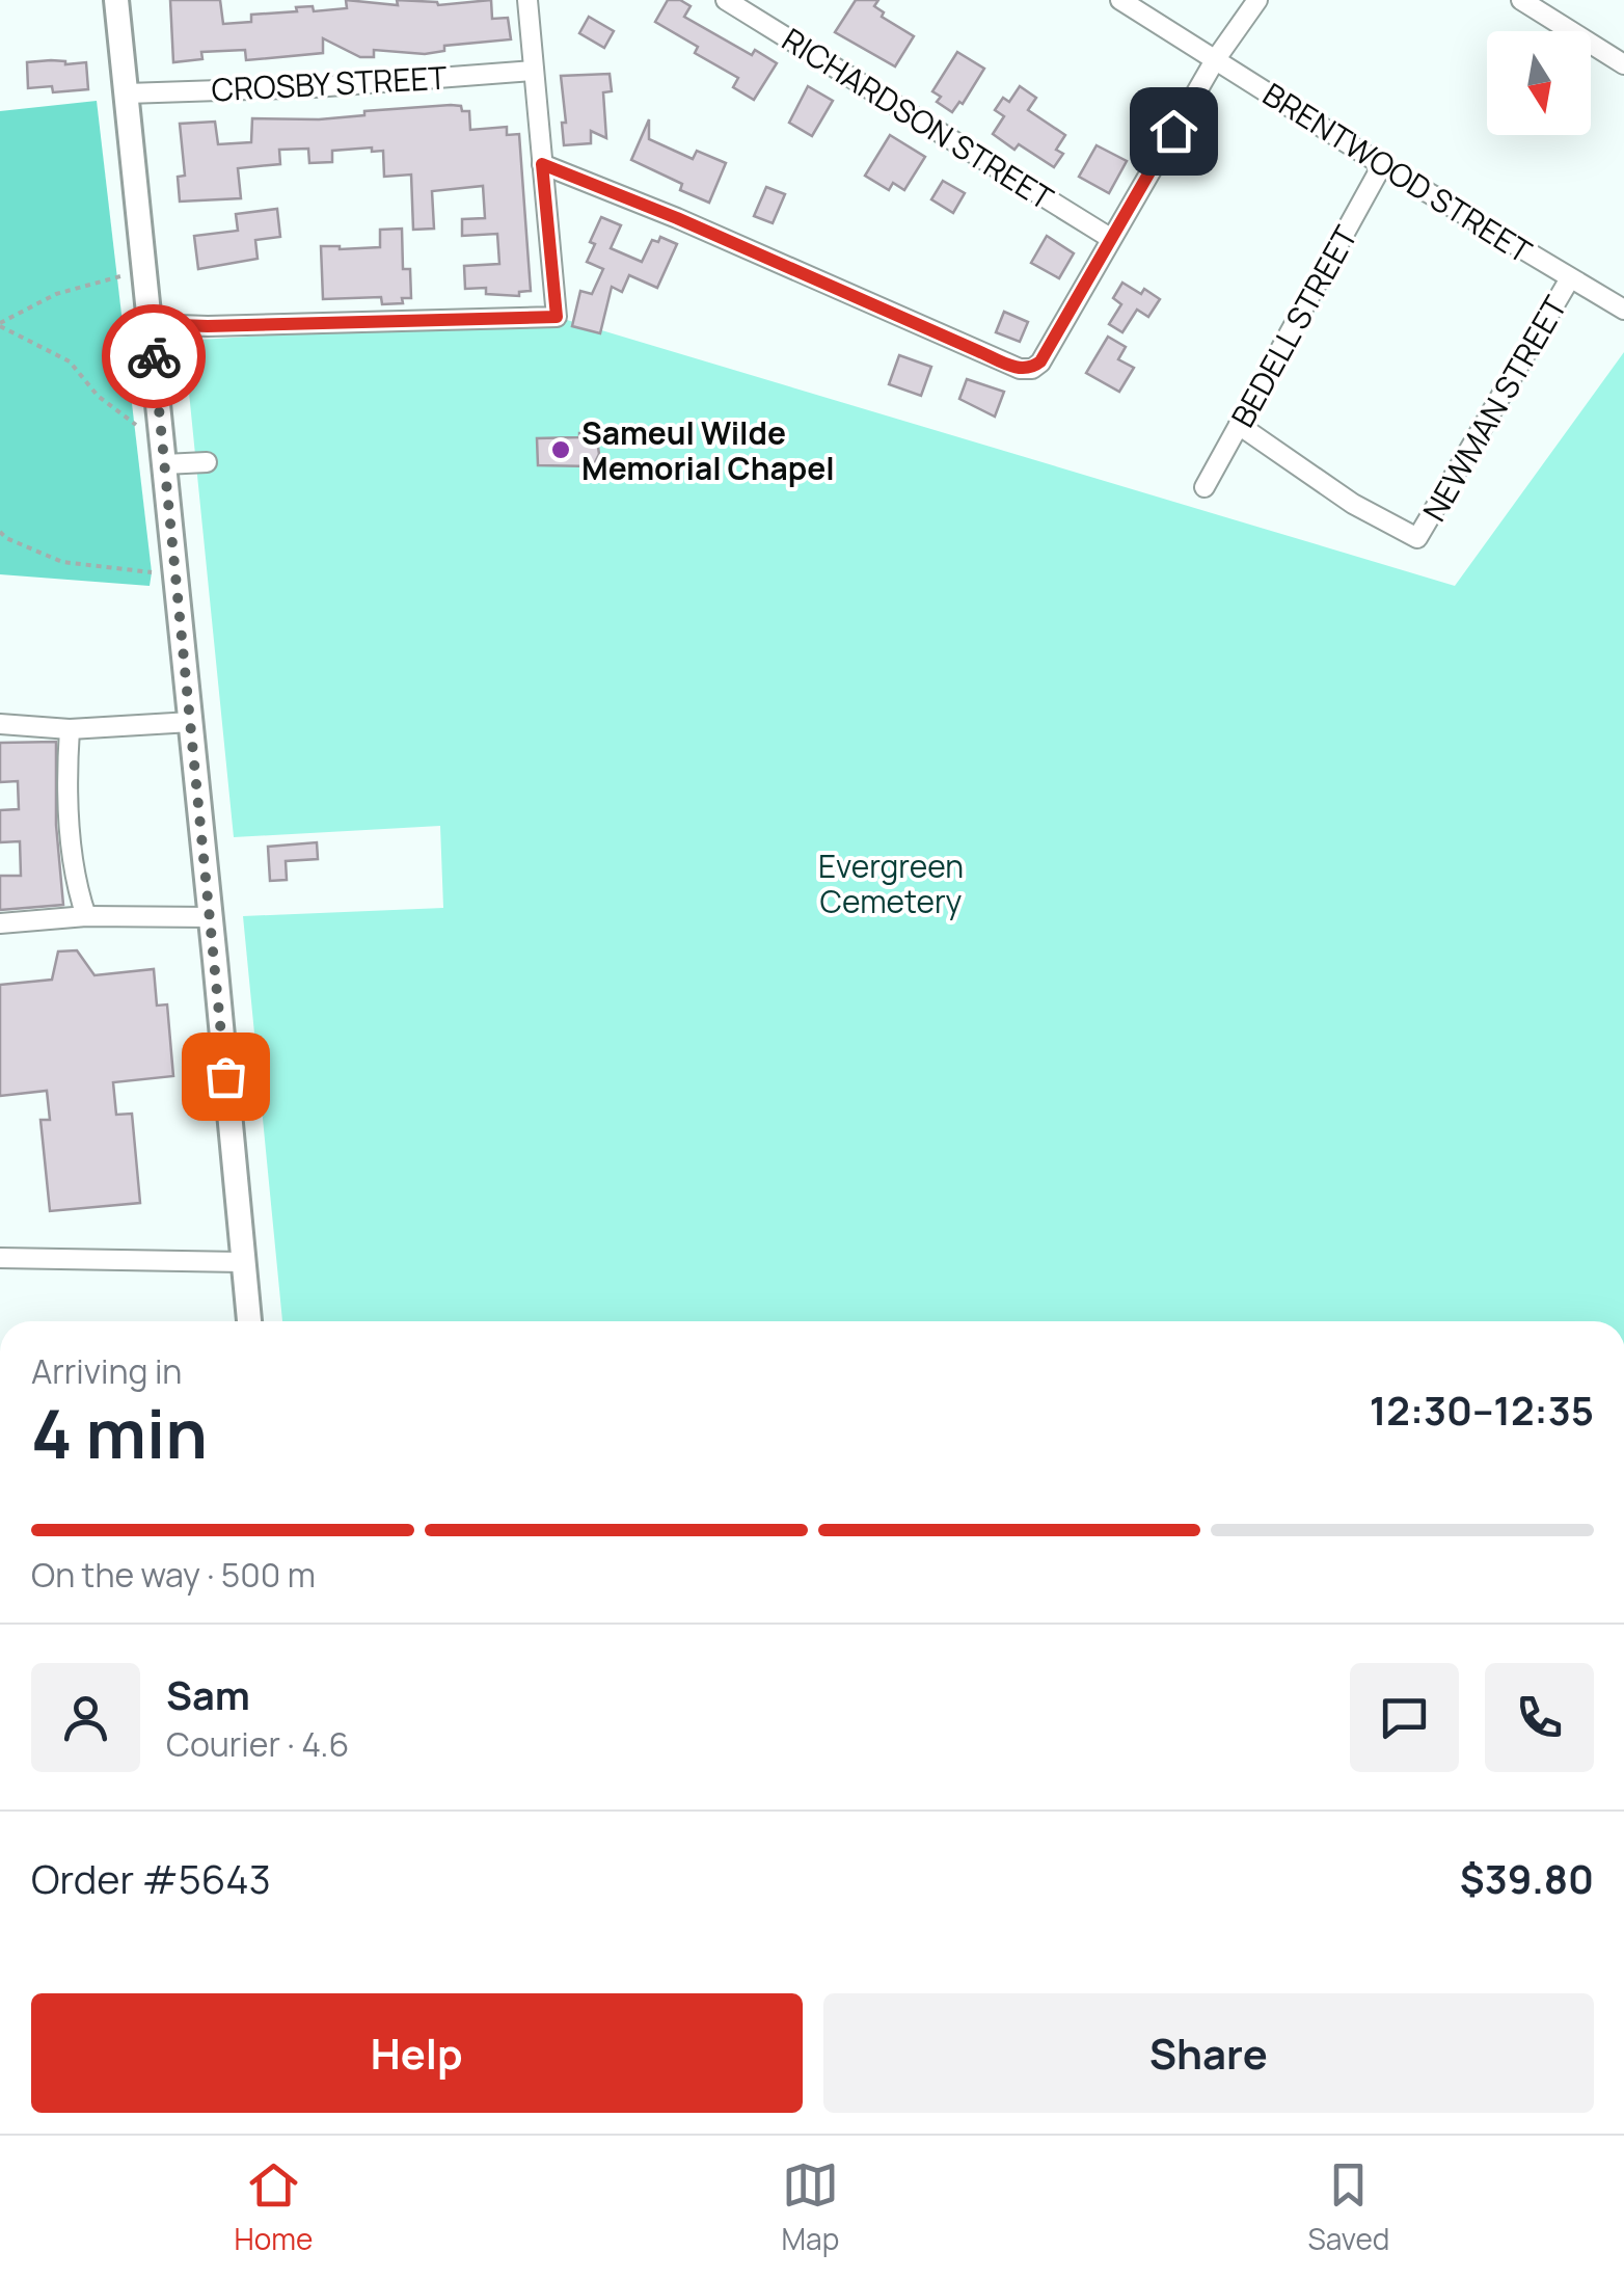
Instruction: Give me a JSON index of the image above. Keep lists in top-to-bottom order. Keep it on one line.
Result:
{"streets":{"street":["CROSBY STREET","RICHARDSON STREET","BRENTWOOD STREET","BEDELL STREET","NEWMAN STREET"]},"crossings":[["BRENTWOOD STREET","BEDELL STREET"],["BRENTWOOD STREET","NEWMAN STREET"],["BEDELL STREET","NEWMAN STREET"]],"parks":["Evergreen Cemetery"],"places":["Sameul Wilde Memorial Chapel"],"north":"bottom","page":{"heading":["4 min","Arriving in","12:30–12:35"],"panel":["Sam","Courier · 4.6","Order #5643","$39.80"],"bar":"On the way · 500 m","buttons":["Help","Share"],"tabs":["Home","Map","Saved"]}}
